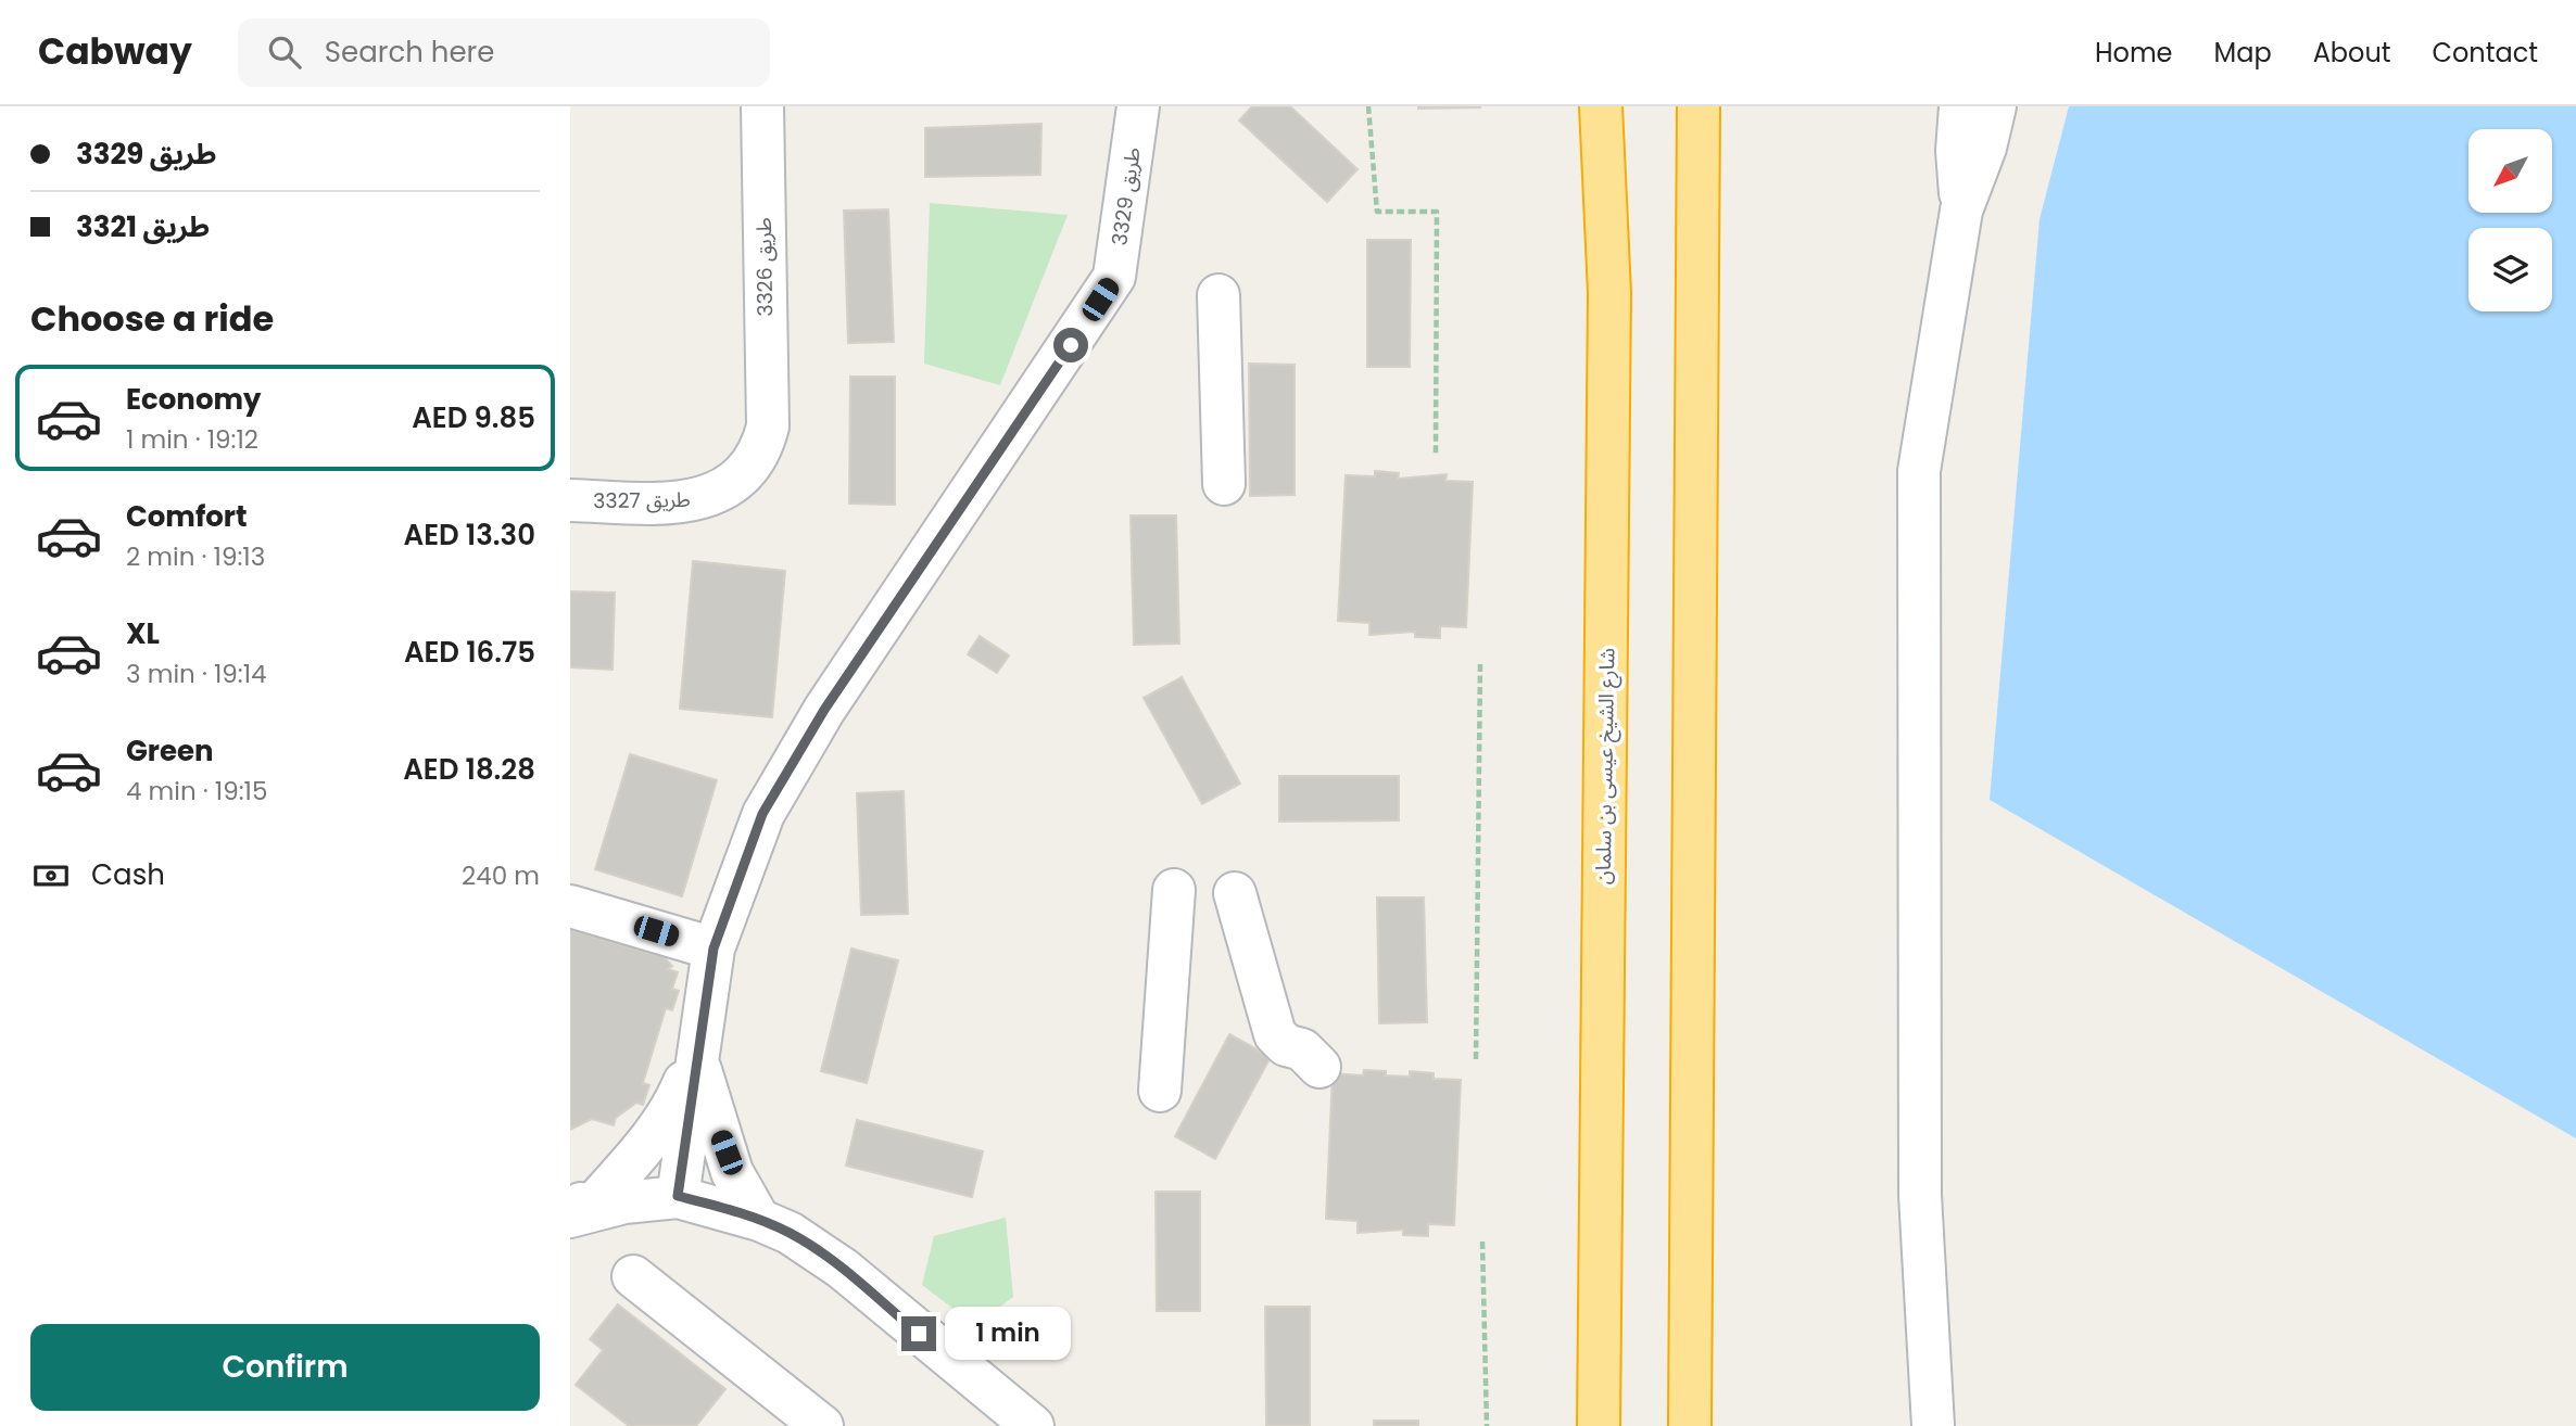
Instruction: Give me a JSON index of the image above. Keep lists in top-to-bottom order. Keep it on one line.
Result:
{"streets":{"highway":["شارع الشيخ عيسى بن سلمان"],"street":["طريق 3329","طريق 3326","طريق 3327"]},"crossings":[["طريق 3326","طريق 3327"]],"north":"bottom left","page":{"header":"Cabway","search":"Search here","nav":["Home","Map","About","Contact"],"banner":["طريق 3329","طريق 3321"],"heading":"Choose a ride","list":[{"name":"Economy","note":"1 min · 19:12","value":"AED 9.85"},{"name":"Comfort","note":"2 min · 19:13","value":"AED 13.30"},{"name":"XL","note":"3 min · 19:14","value":"AED 16.75"},{"name":"Green","note":"4 min · 19:15","value":"AED 18.28"}],"pay":["Cash","240 m"],"bubble":"1 min","buttons":"Confirm"}}
